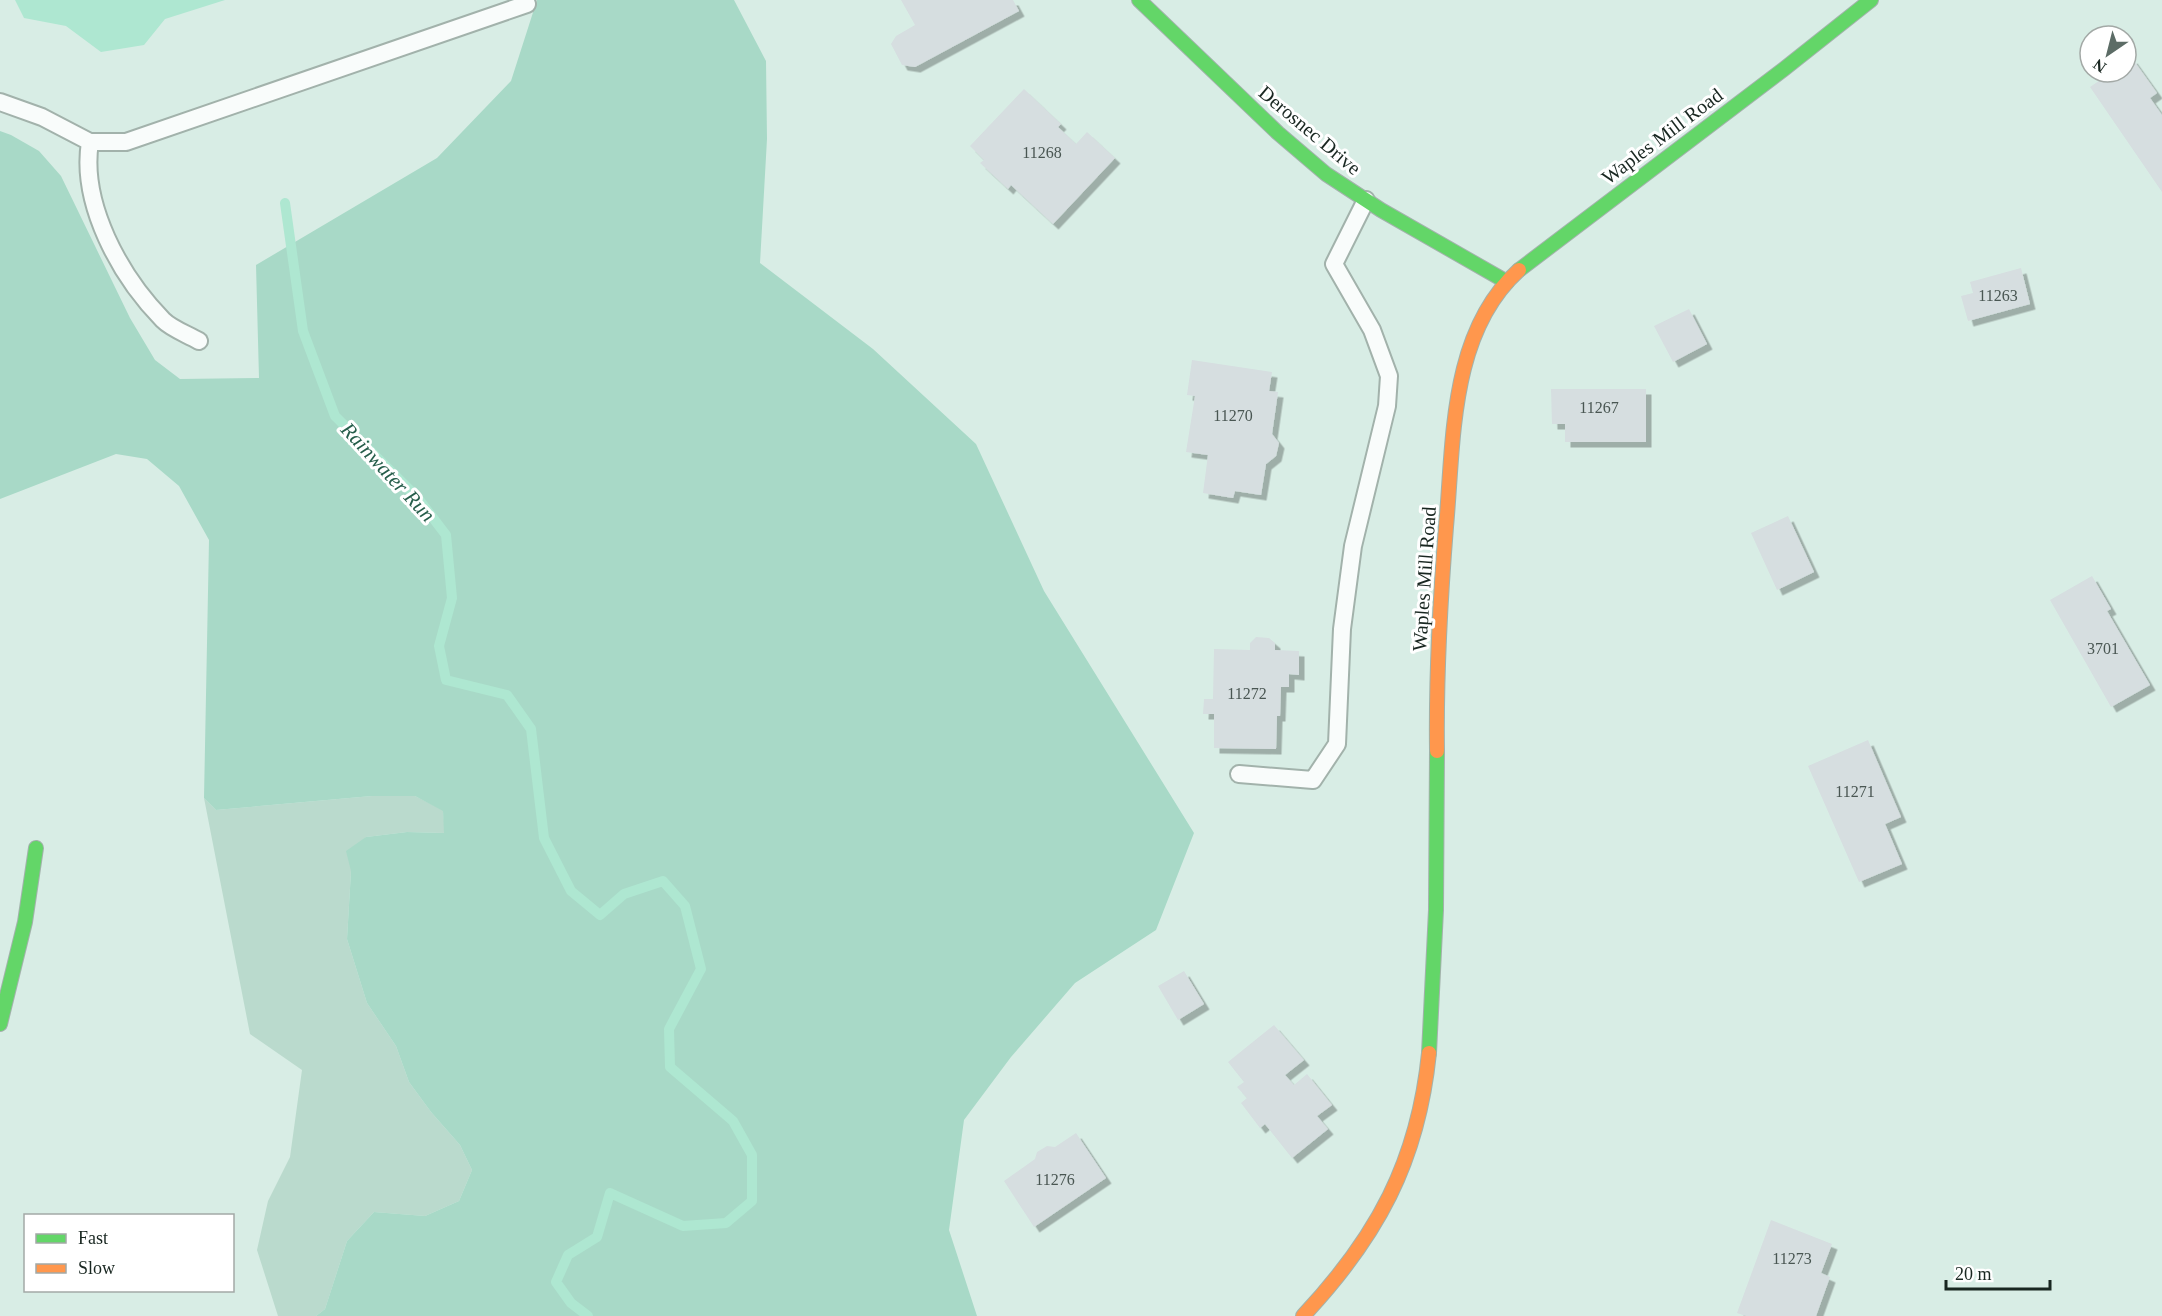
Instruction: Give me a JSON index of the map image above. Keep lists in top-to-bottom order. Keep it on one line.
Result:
{"streets":{"main road":["Derosnec Drive","Waples Mill Road"]},"crossings":[["Derosnec Drive","Waples Mill Road"]],"water":["Rainwater Run"],"house_numbers":["11268","11263","11267","11270","3701","11272","11271","11276","11273"],"legend":["Fast","Slow"],"scale_bar":"20 m","north":"bottom left"}
